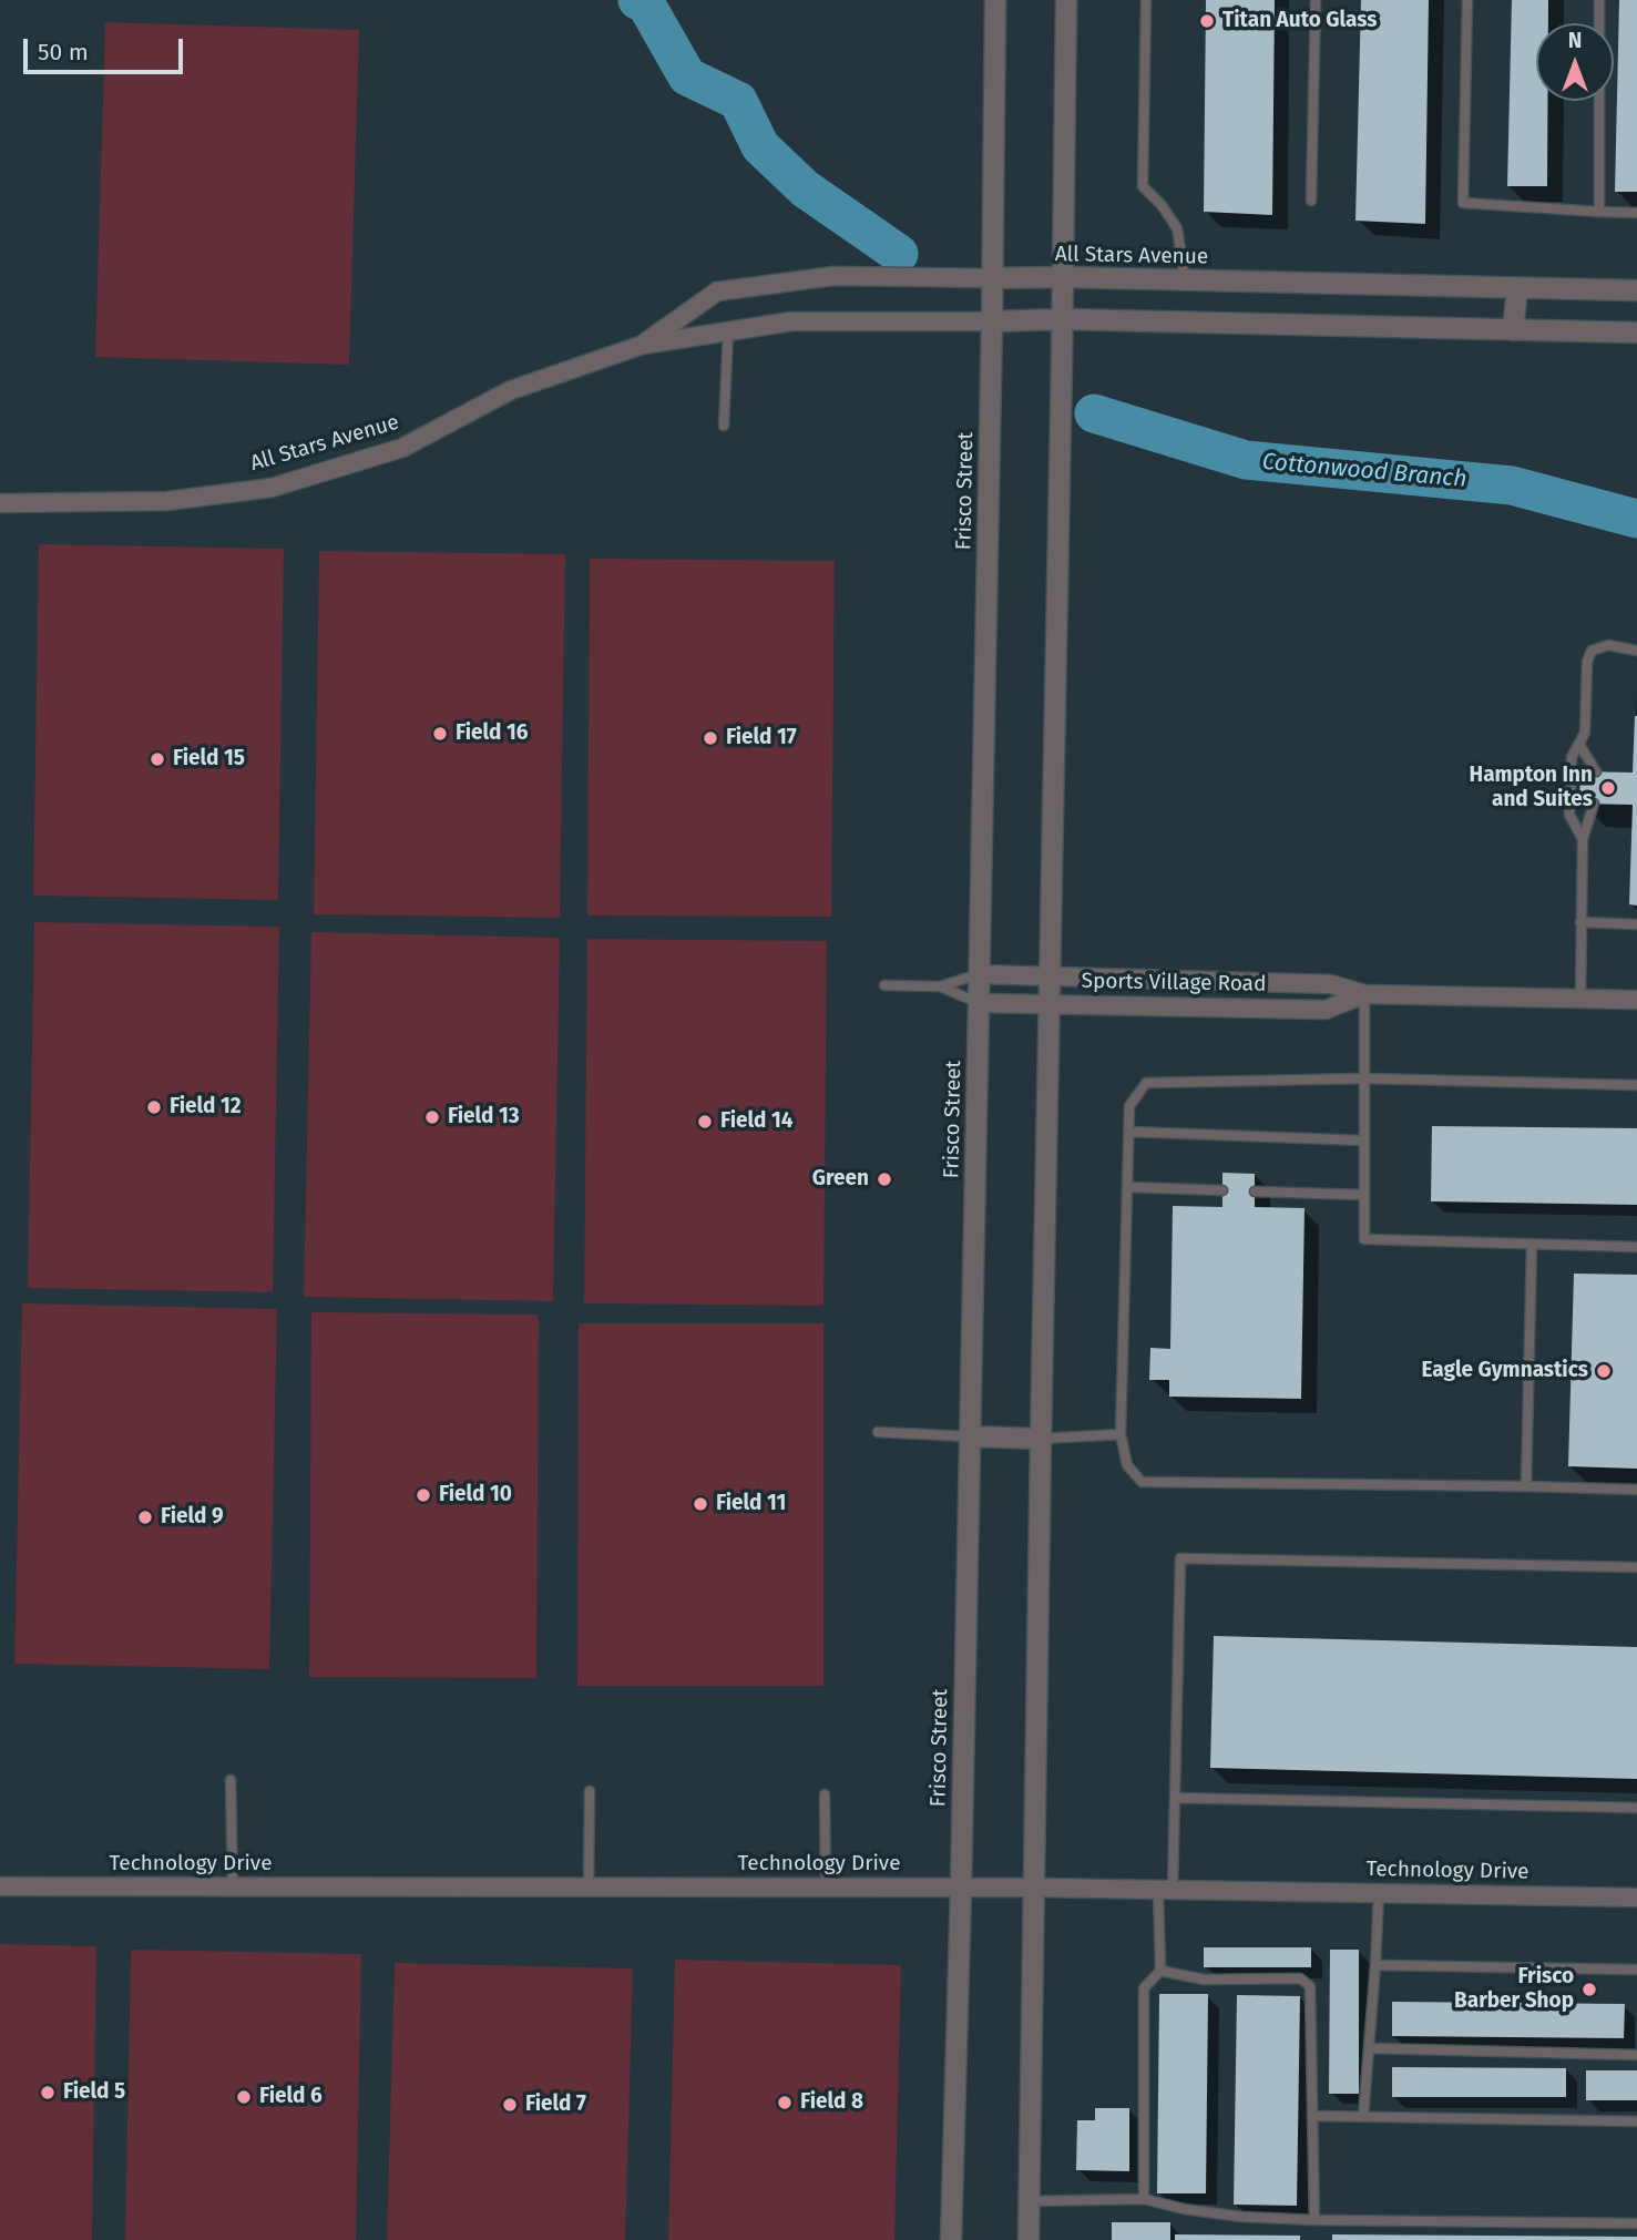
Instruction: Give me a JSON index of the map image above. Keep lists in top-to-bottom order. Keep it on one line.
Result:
{"streets":{"street":["All Stars Avenue","Frisco Street","Sports Village Road","Technology Drive"]},"crossings":[["All Stars Avenue","Frisco Street"],["Frisco Street","Sports Village Road"],["Frisco Street","Technology Drive"]],"water":["Cottonwood Branch"],"places":["Titan Auto Glass","Field 16","Field 17","Field 15","Hampton Inn and Suites","Field 12","Field 13","Field 14","Green","Eagle Gymnastics","Field 10","Field 11","Field 9","Frisco Barber Shop","Field 5","Field 6","Field 8","Field 7"],"scale_bar":"50 m","north":"top"}
